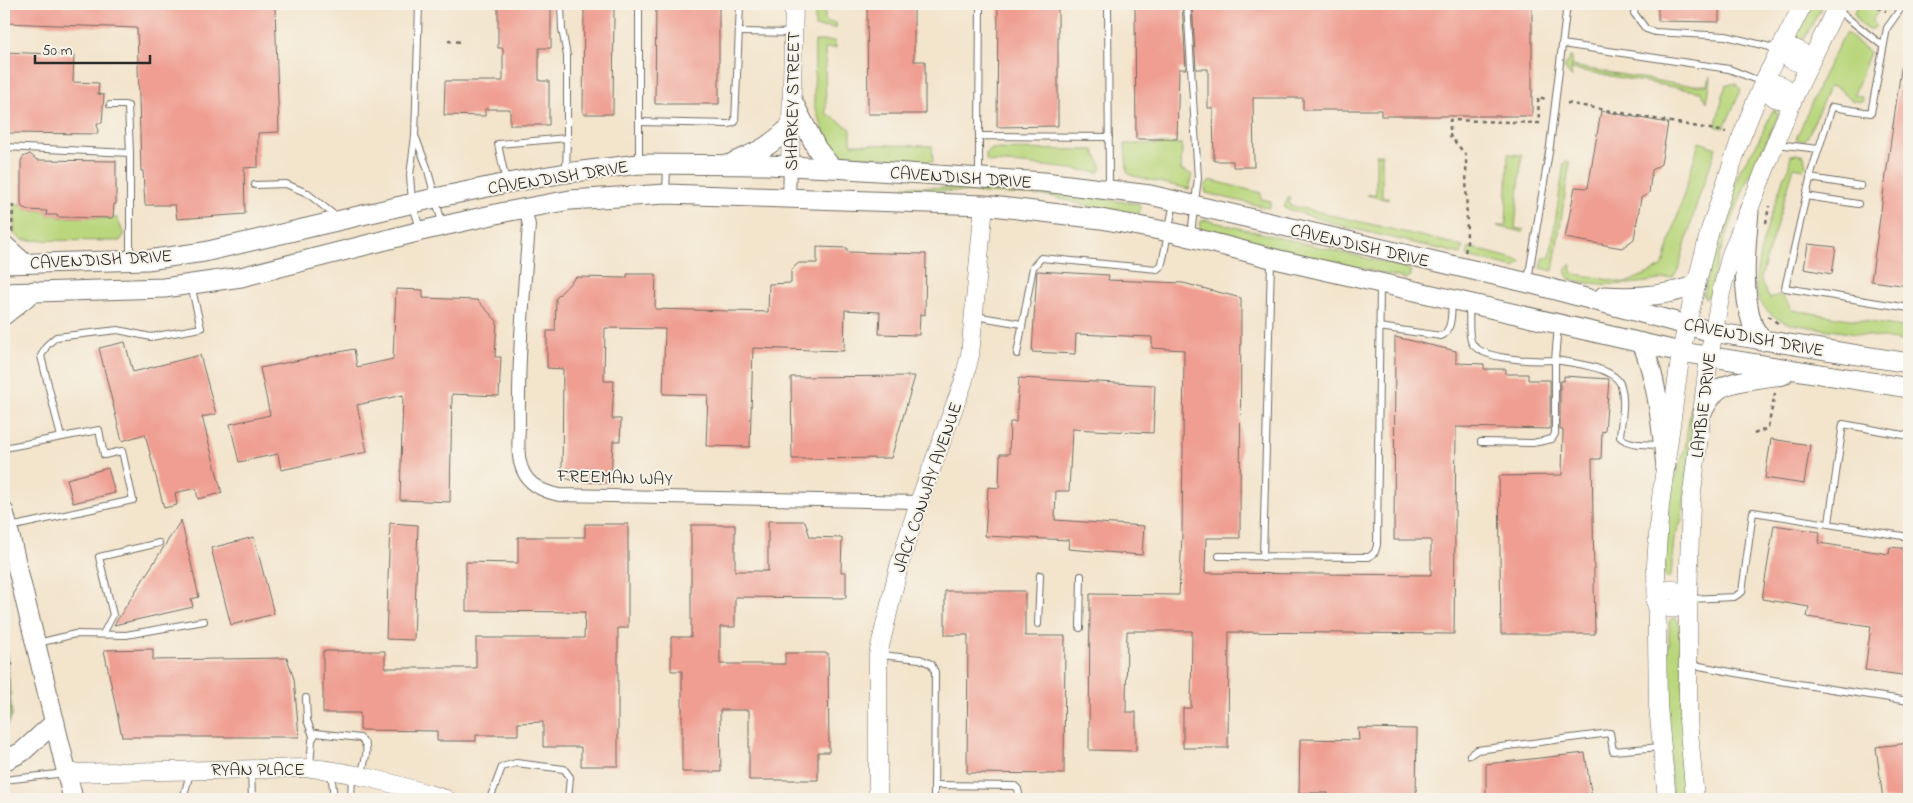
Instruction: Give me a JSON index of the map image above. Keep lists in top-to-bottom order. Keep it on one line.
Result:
{"streets":{"main road":["SHARKEY STREET","CAVENDISH DRIVE","LAMBIE DRIVE","JACK CONWAY AVENUE","RYAN PLACE"],"street":["FREEMAN WAY"]},"crossings":[["SHARKEY STREET","CAVENDISH DRIVE"],["CAVENDISH DRIVE","LAMBIE DRIVE"],["CAVENDISH DRIVE","FREEMAN WAY"],["CAVENDISH DRIVE","JACK CONWAY AVENUE"],["FREEMAN WAY","JACK CONWAY AVENUE"]],"scale_bar":"50 m"}
